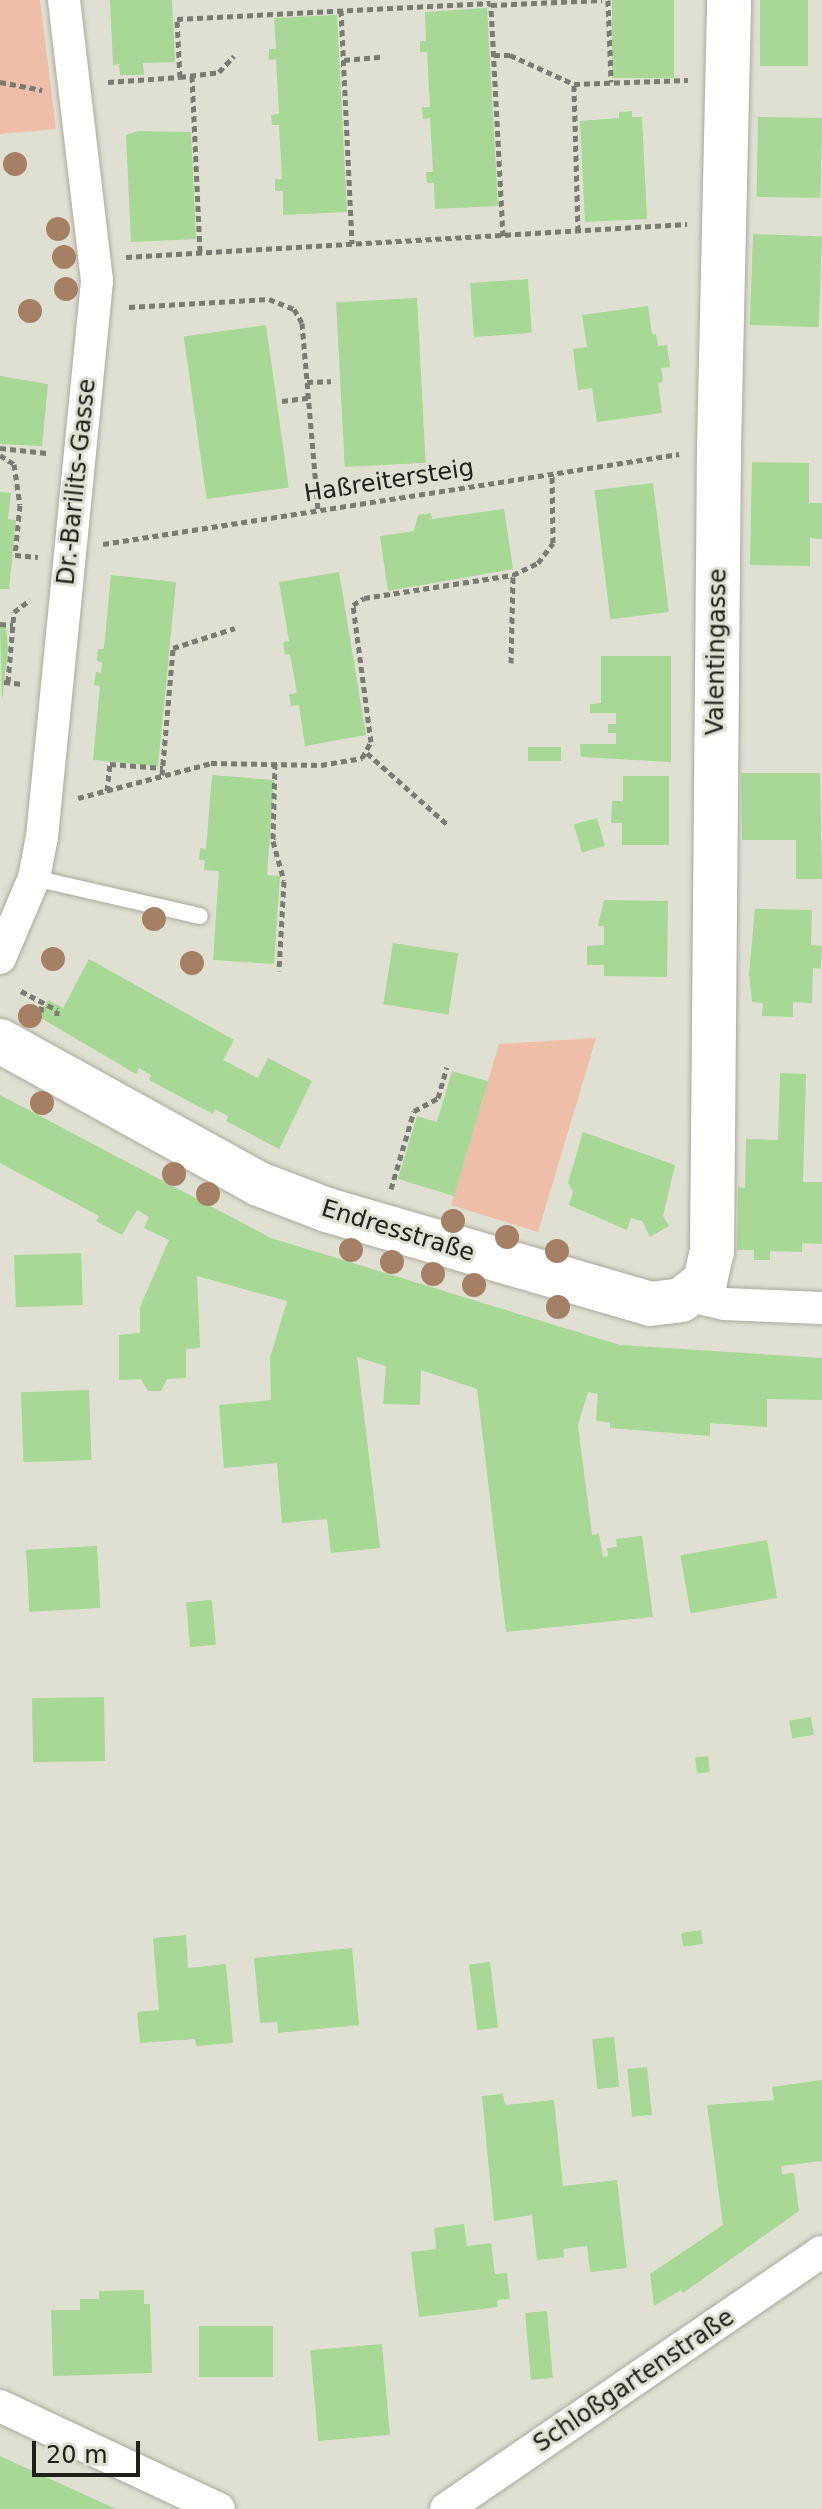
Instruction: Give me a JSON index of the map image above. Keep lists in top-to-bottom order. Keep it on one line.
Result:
{"streets":{"main road":["Valentingasse","Endresstraße"],"street":["Dr.-Barilits-Gasse","Schloßgartenstraße"],"path":["Haßreitersteig"]},"crossings":[["Valentingasse","Endresstraße"]],"scale_bar":"20 m"}
